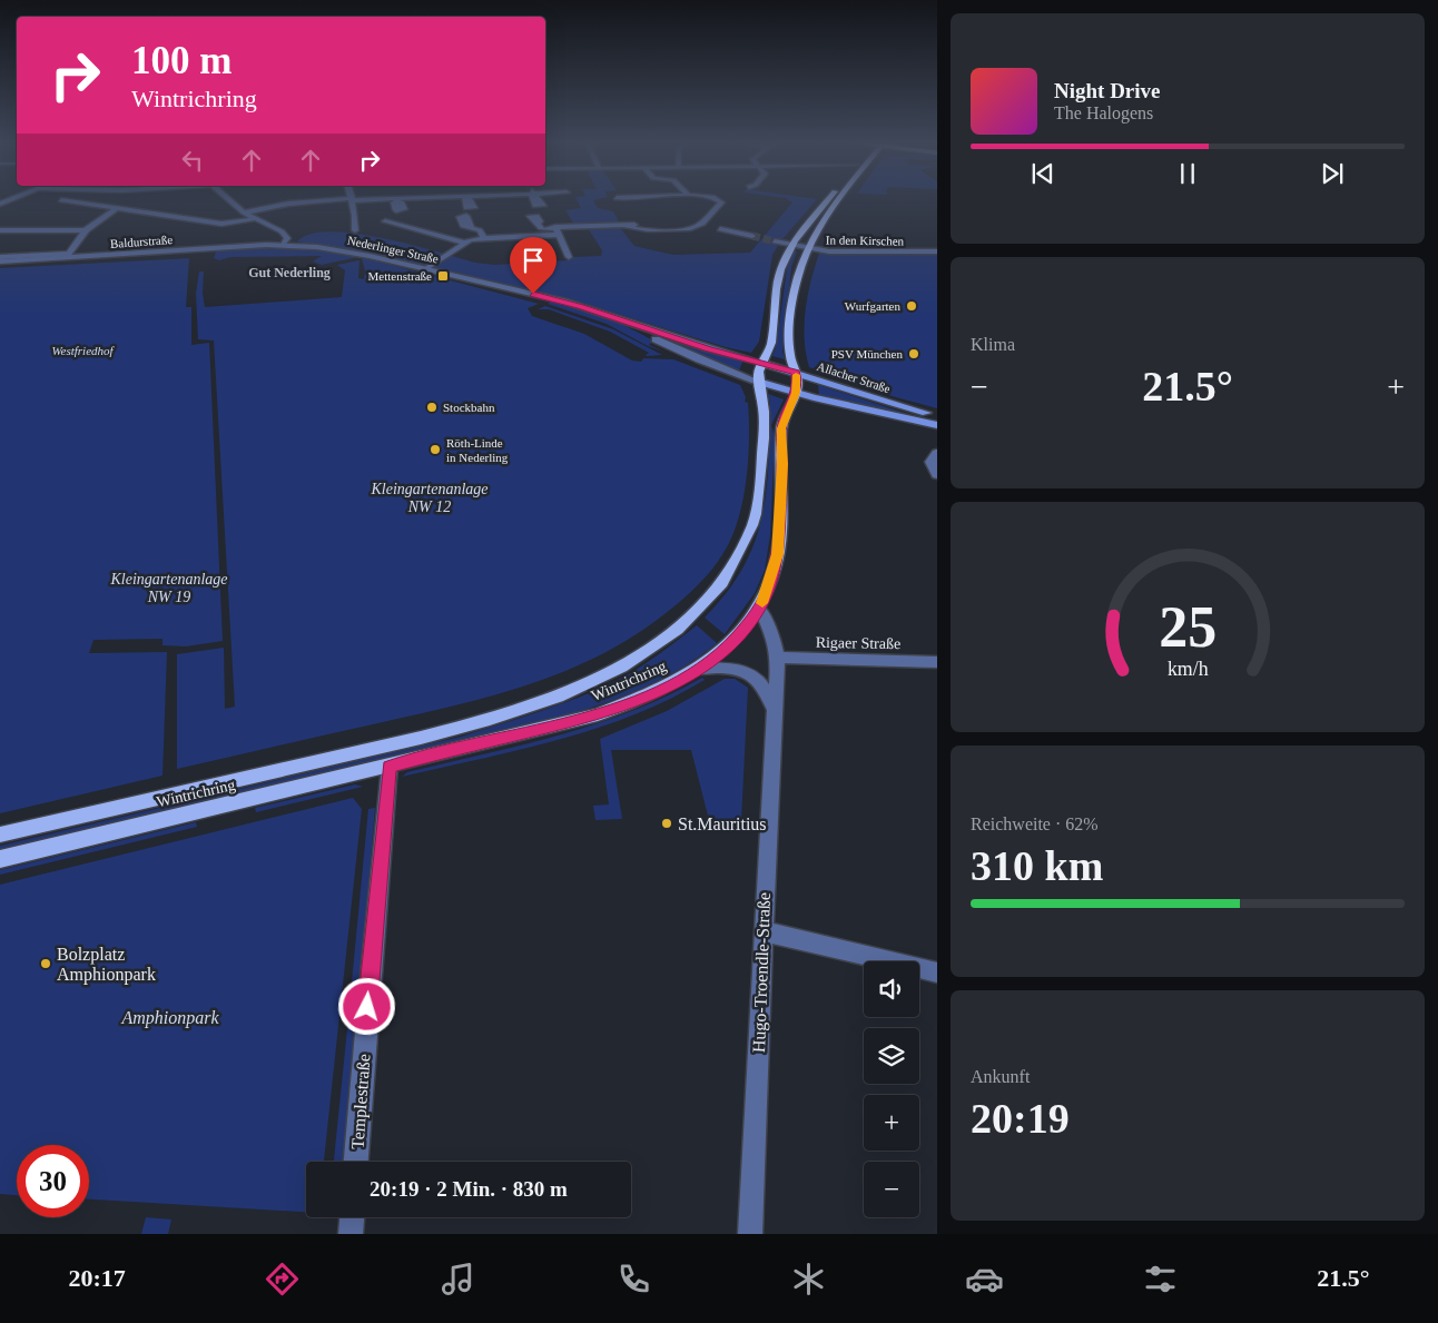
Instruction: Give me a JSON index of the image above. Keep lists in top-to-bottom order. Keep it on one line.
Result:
{"streets":{"main road":["Nederlinger Straße","Allacher Straße","Wintrichring"],"street":["In den Kirschen","Baldurstraße","Rigaer Straße","Hugo-Troendle-Straße","Templestraße"]},"crossings":[["In den Kirschen","Wintrichring"],["Baldurstraße","Nederlinger Straße"],["Nederlinger Straße","Allacher Straße"],["Nederlinger Straße","Wintrichring"],["Allacher Straße","Wintrichring"],["Rigaer Straße","Hugo-Troendle-Straße"],["Wintrichring","Hugo-Troendle-Straße"],["Wintrichring","Templestraße"]],"districts":["Gut Nederling"],"parks":["Westfriedhof","Kleingartenanlage NW 12","Kleingartenanlage NW 19","Amphionpark"],"places":{"transit":["Mettenstraße"],"other":["Wurfgarten","PSV München","Stockbahn","Röth-Linde in Nederling","St.Mauritius","Bolzplatz Amphionpark"]},"page":{"turn":["100 m","Wintrichring"],"song":["Night Drive","The Halogens"],"tile":["Klima",["Reichweite · 62%","310 km"],["Ankunft","20:19"]],"heat":["−","21.5°","+"],"map_buttons":["+","−"],"limit":"30","trip":"20:19 · 2 Min. · 830 m","tabs":["20:17","21.5°"],"gauge":["25","km/h"]}}
